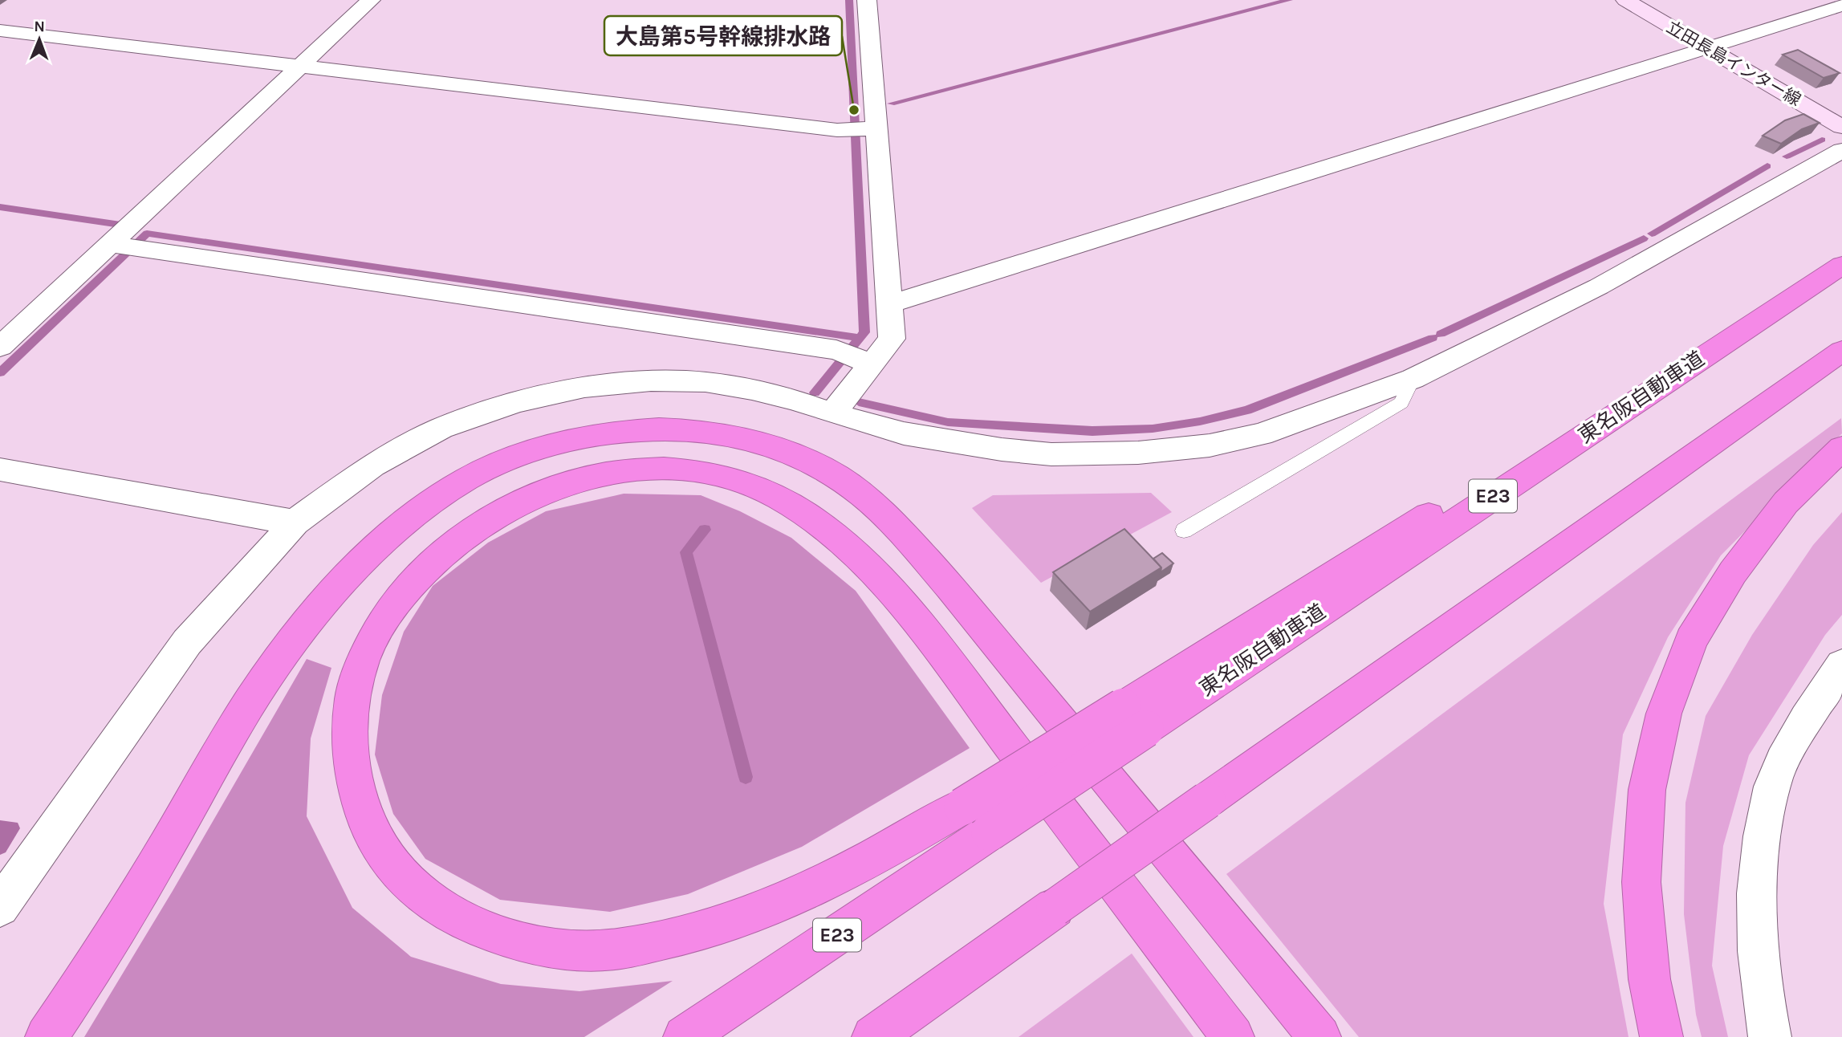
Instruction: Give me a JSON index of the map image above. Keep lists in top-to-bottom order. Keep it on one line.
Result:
{"streets":{"highway":["東名阪自動車道","E23"],"main road":["立田長島インター線"]},"crossings":[["東名阪自動車道","E23"]],"places":["大島第5号幹線排水路"],"north":"top"}
